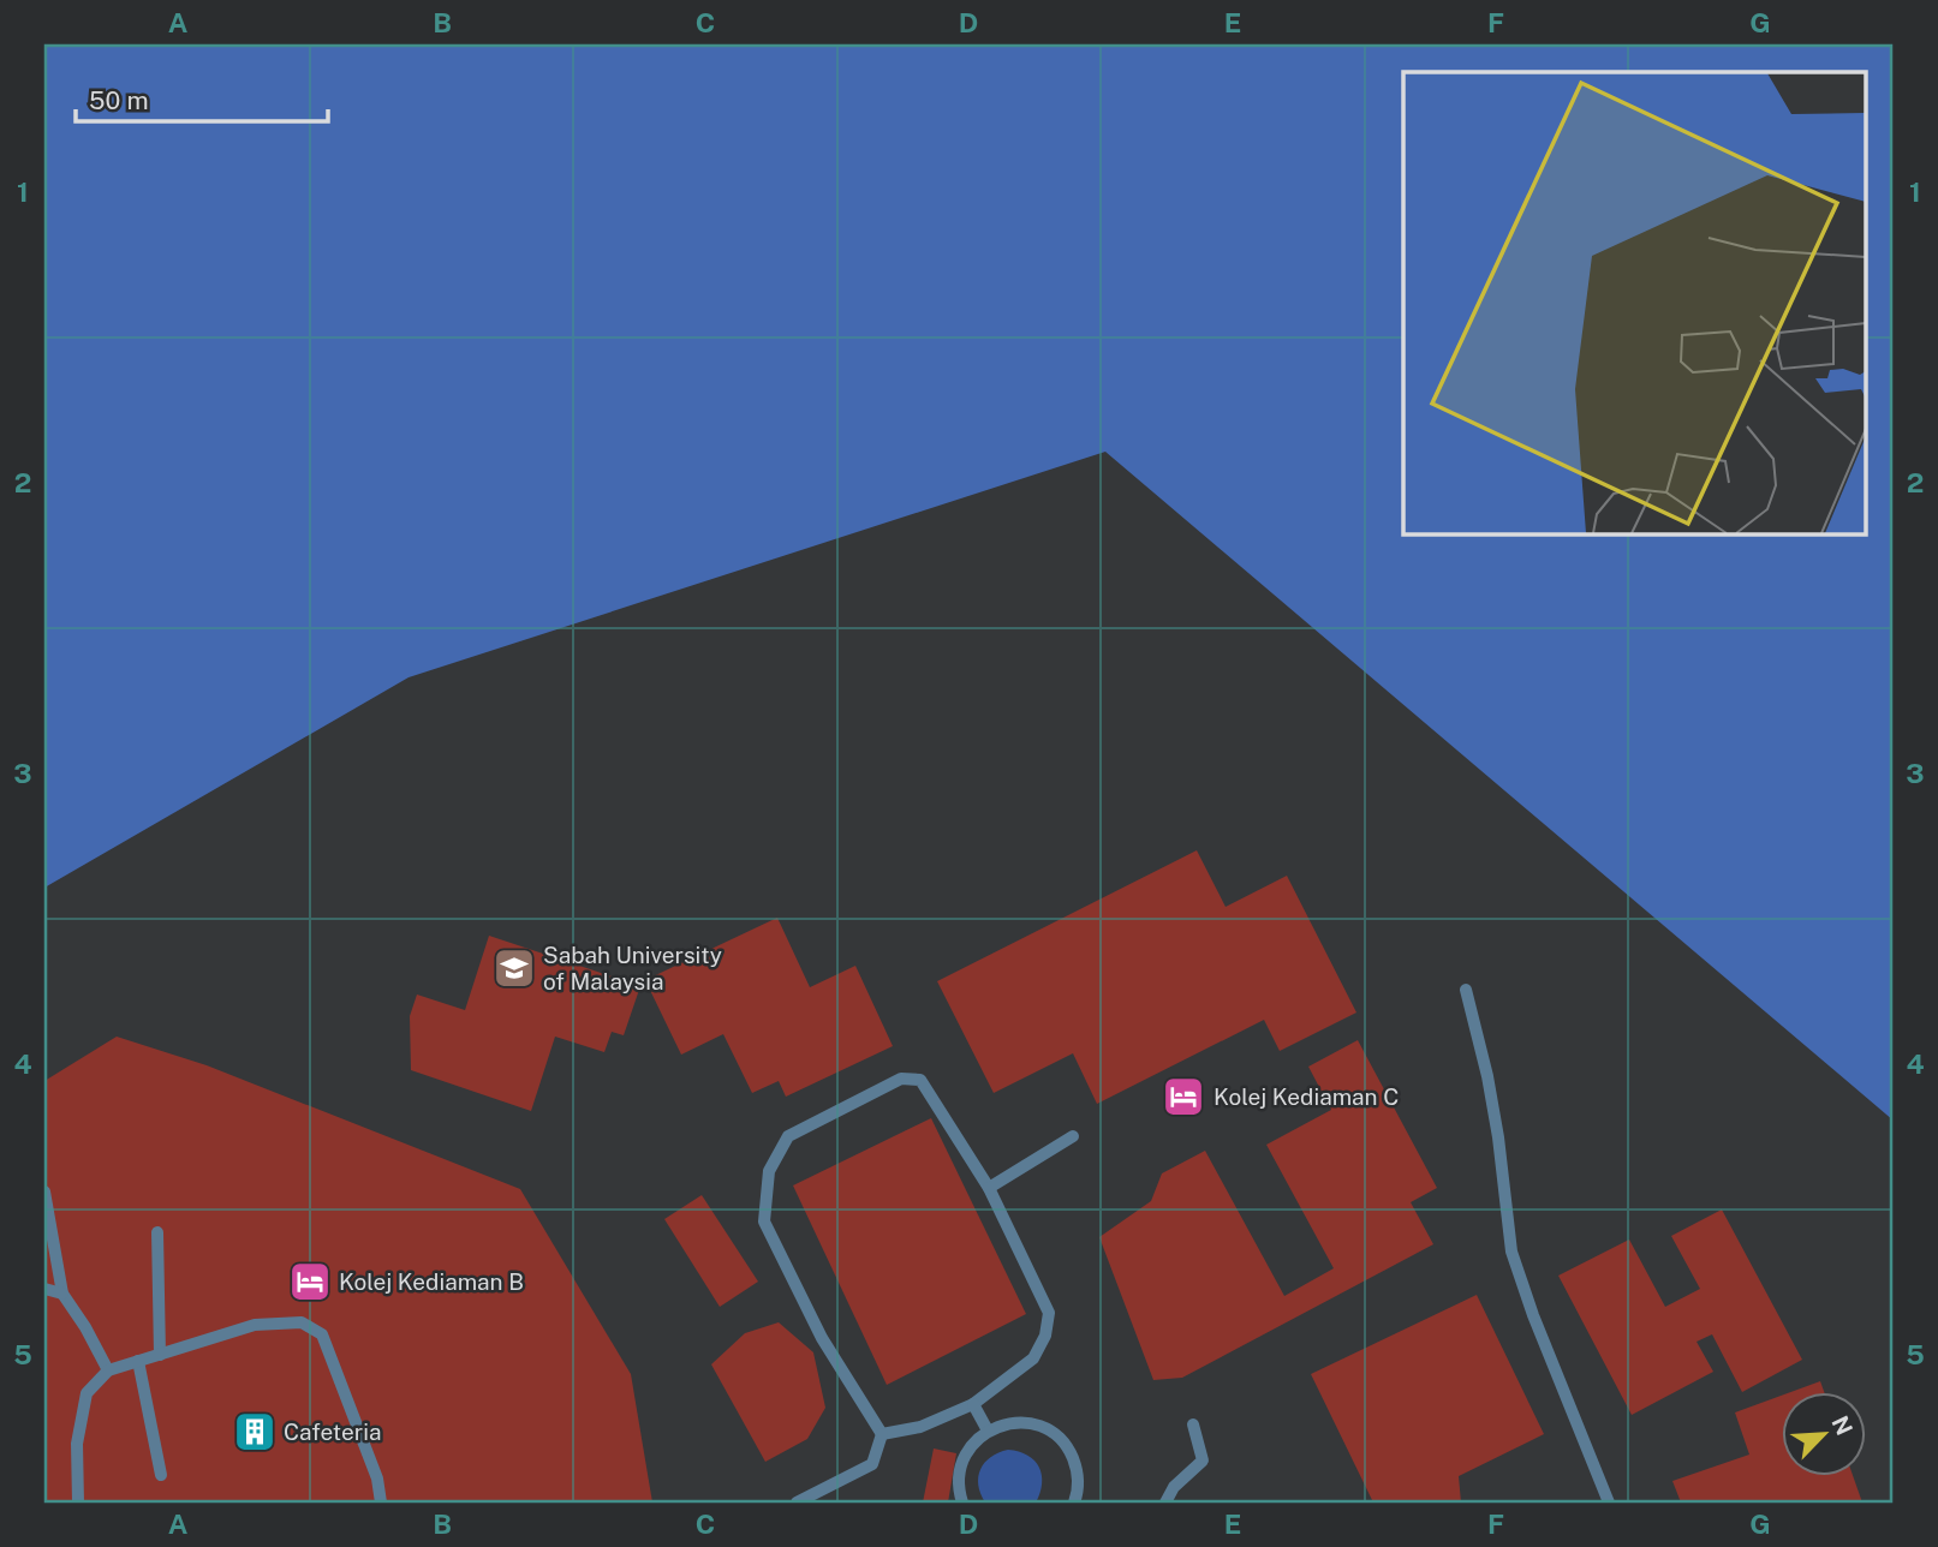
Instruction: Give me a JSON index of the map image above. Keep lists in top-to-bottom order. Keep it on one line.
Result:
{"places":{"school or university":["Sabah University of Malaysia"],"hotel":["Kolej Kediaman C","Kolej Kediaman B"],"building":["Cafeteria"]},"scale_bar":"50 m","north":"top right","grid":{"columns":["A","B","C","D","E","F","G"],"rows":["1","2","3","4","5"]}}
